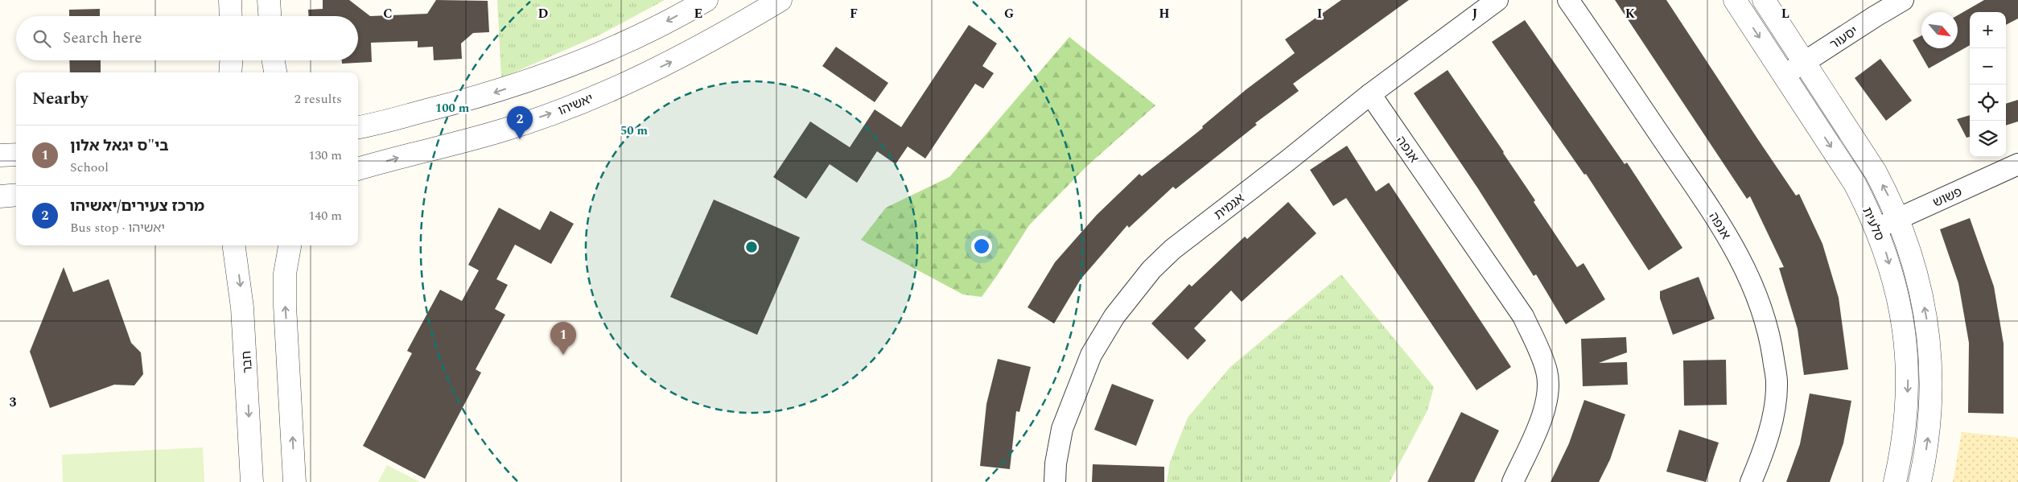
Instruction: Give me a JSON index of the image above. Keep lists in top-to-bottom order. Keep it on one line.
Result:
{"streets":{"street":["יסעור","יאשיהו","אנפה","פשוש","אגמית","סלעית","חבר"]},"crossings":[["יסעור","סלעית"],["אנפה","אגמית"],["פשוש","סלעית"]],"north":"bottom right","page":{"map_buttons":["+","−"],"search":"Search here","heading":["Nearby","2 results"],"pins":["2","1"],"list":[{"mark":"1","name":"בי\"ס יגאל אלון","note":"School","value":"130 m"},{"mark":"2","name":"מרכז צעירים/יאשיהו","note":"Bus stop · יאשיהו","value":"140 m"}]},"grid":{"columns":["C","D","E","F","G","H","I","J","K","L"],"rows":["3"]},"rings":["100 m","50 m"]}
